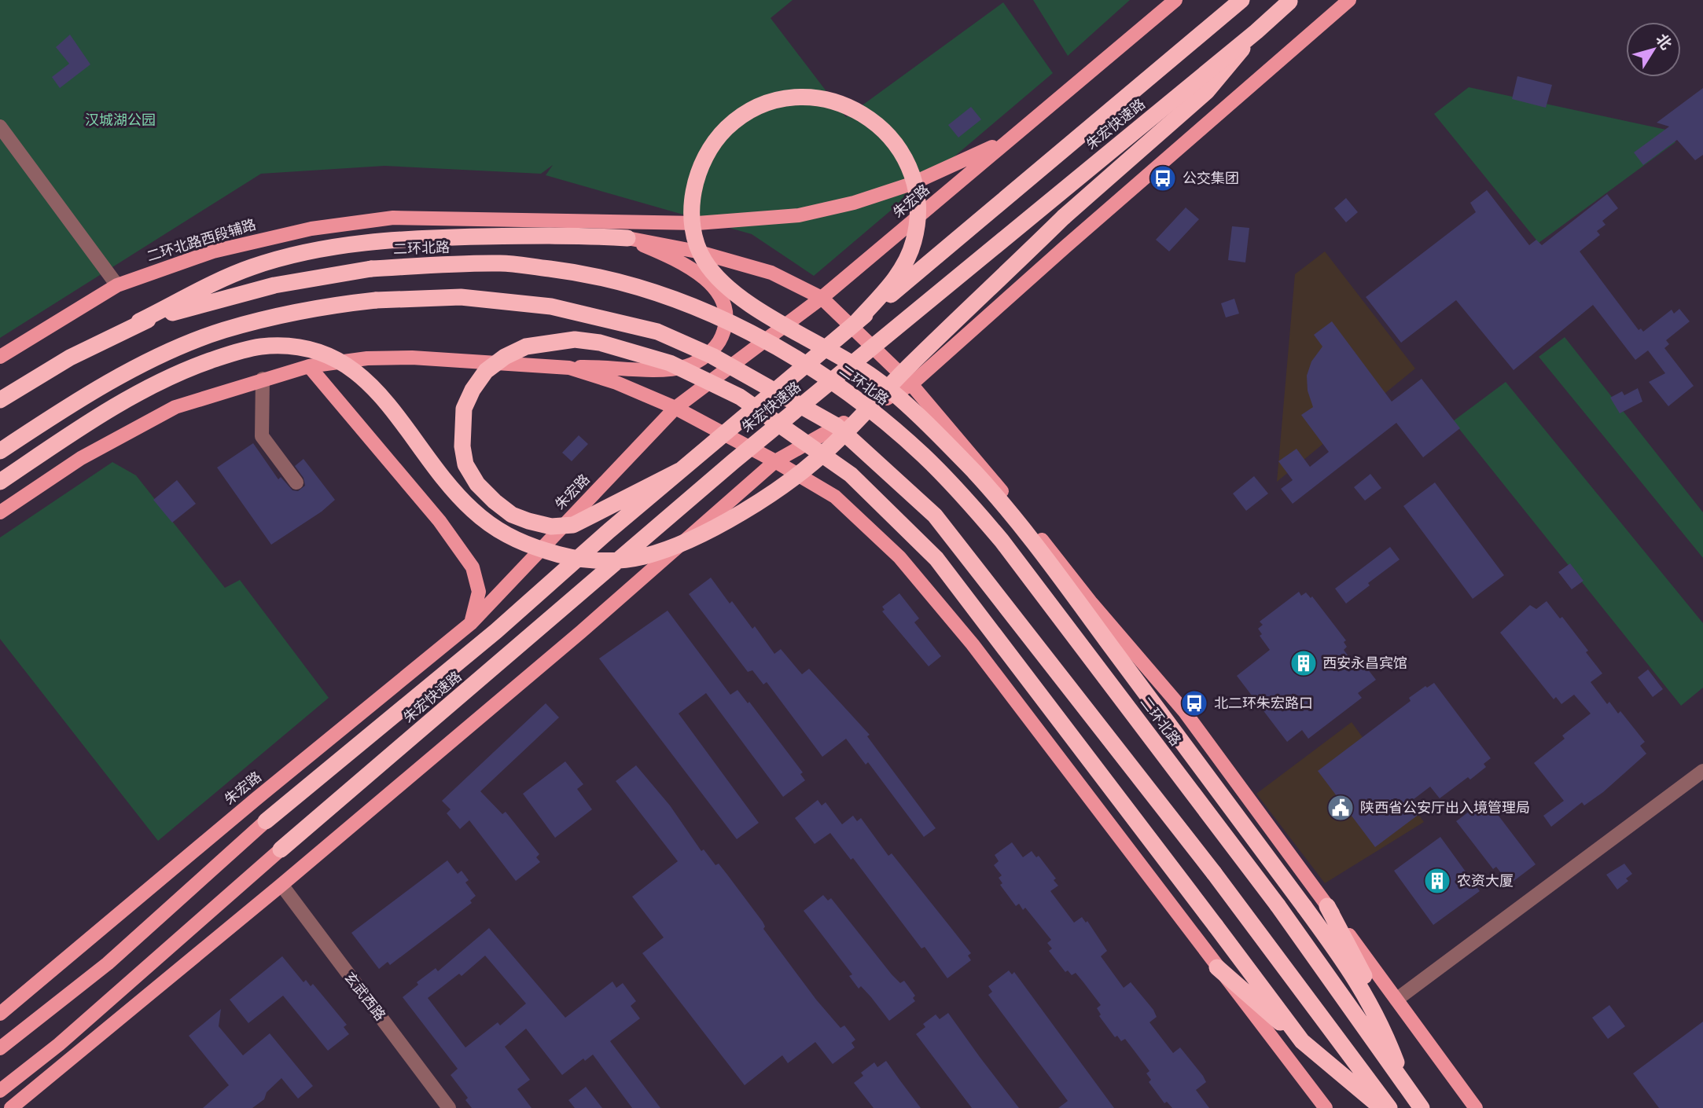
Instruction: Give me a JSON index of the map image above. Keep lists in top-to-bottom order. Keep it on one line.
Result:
{"streets":{"highway":["朱宏快速路","二环北路"],"main road":["朱宏路","二环北路西段辅路"],"street":["玄武西路"]},"crossings":[["朱宏路","二环北路西段辅路"]],"parks":["汉城湖公园"],"places":{"bus stop":["公交集团","北二环朱宏路口"],"building":["西安永昌宾馆","农资大厦"],"public building":["陕西省公安厅出入境管理局"]},"north":"top right"}
